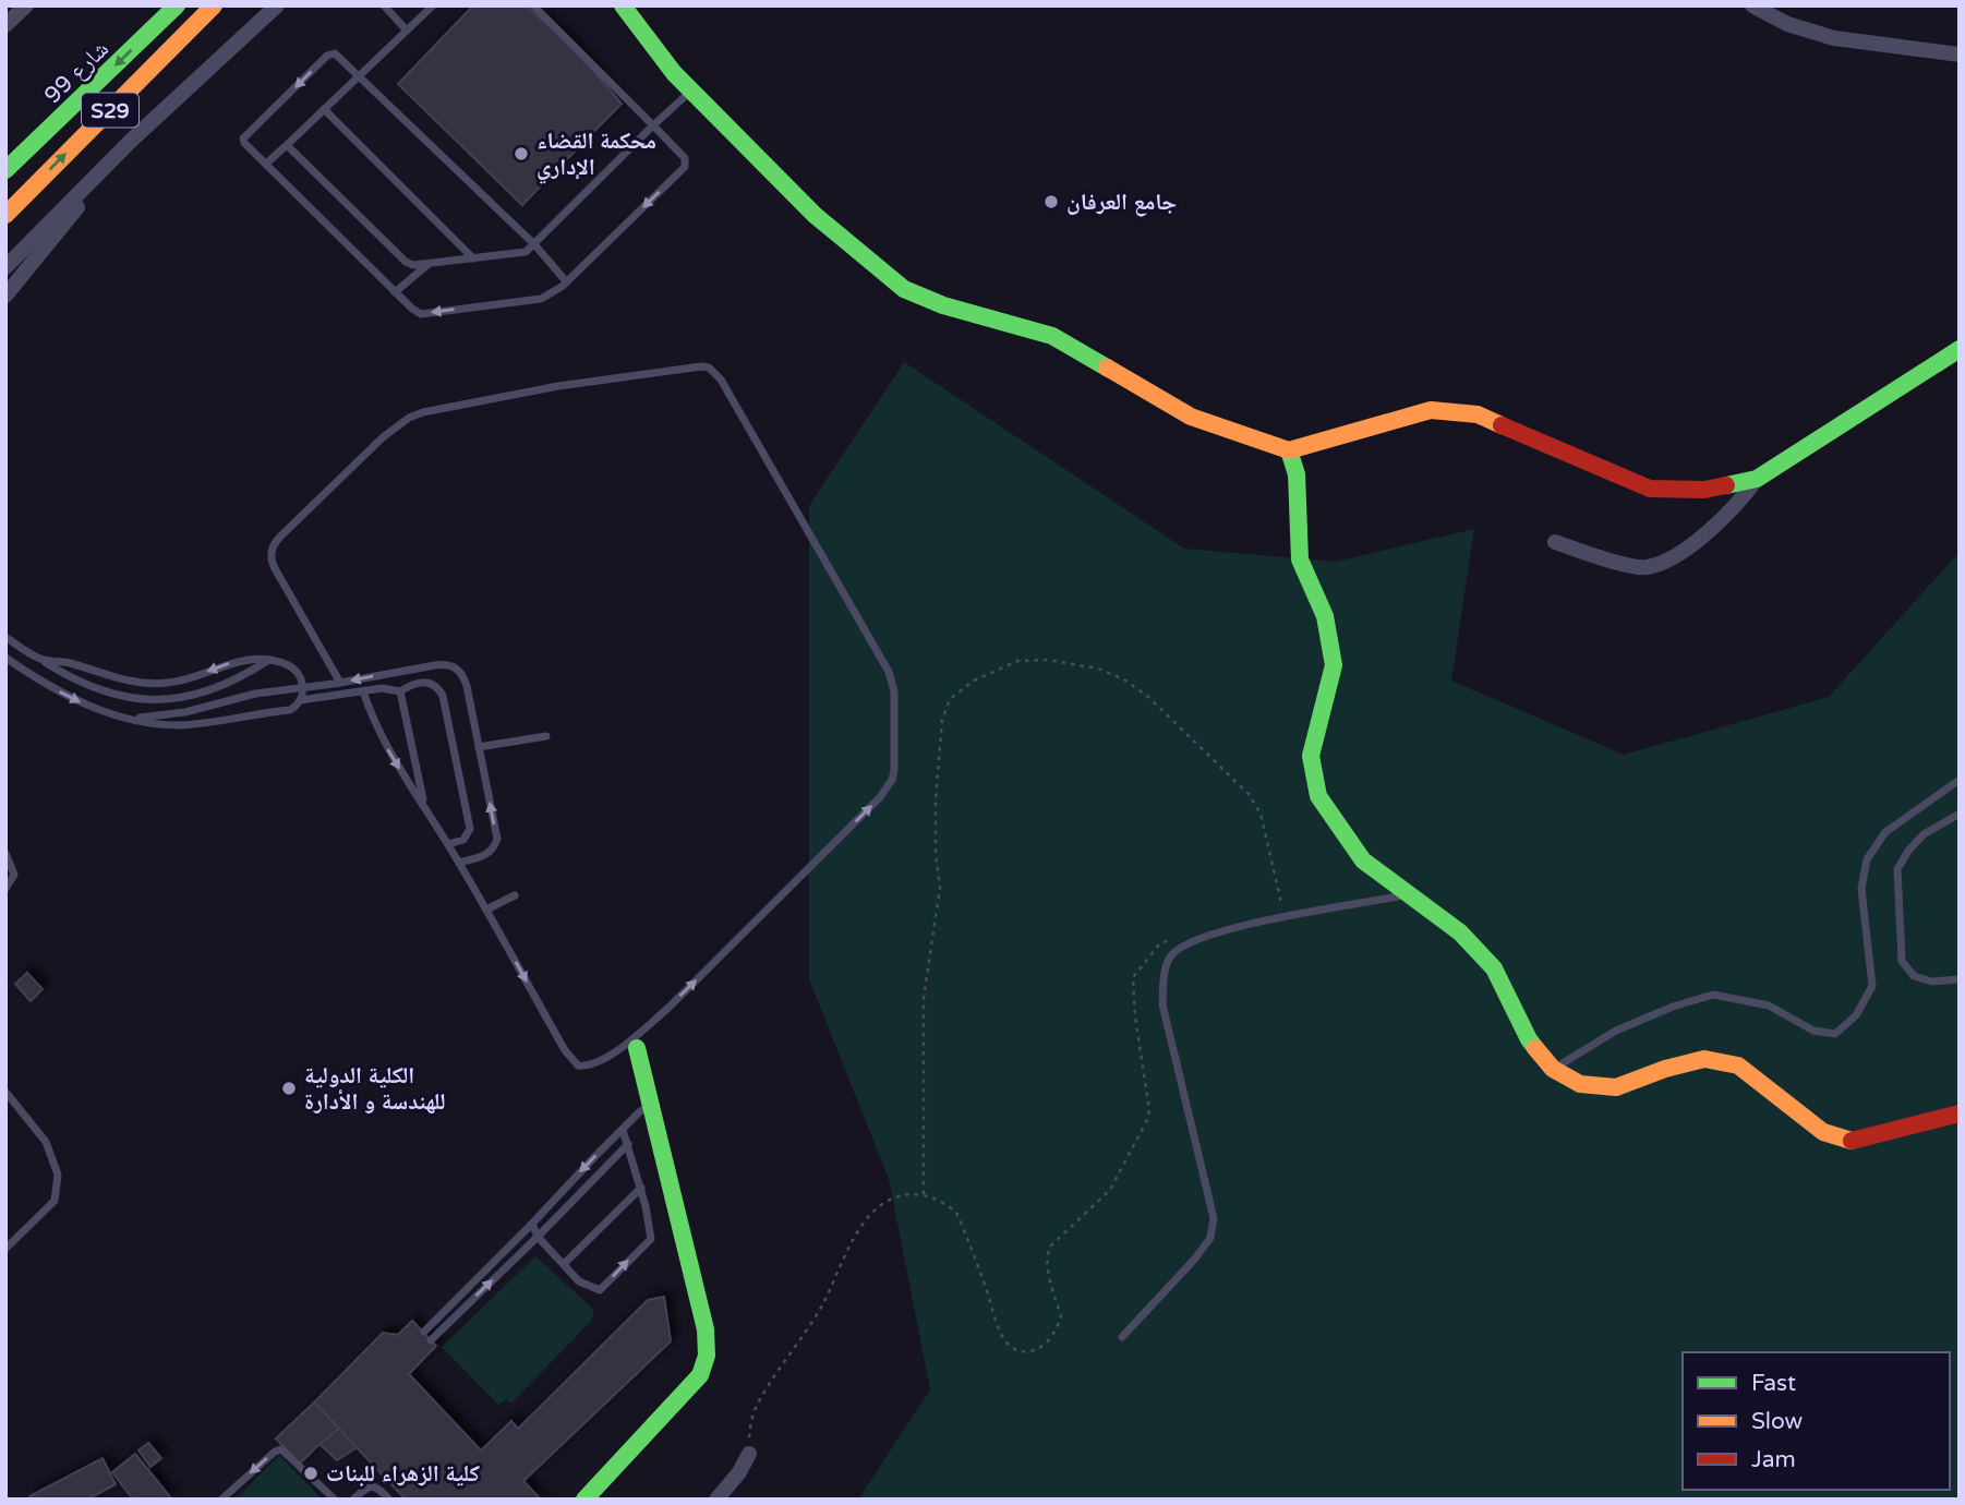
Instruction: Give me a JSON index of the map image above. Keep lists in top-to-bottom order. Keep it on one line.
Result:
{"streets":{"street":["99 شارع","S29"]},"places":["محكمة القضاء الإداري","جامع العرفان","الكلية الدولية للهندسة و الأدارة","كلية الزهراء للبنات"],"legend":["Fast","Slow","Jam"]}
